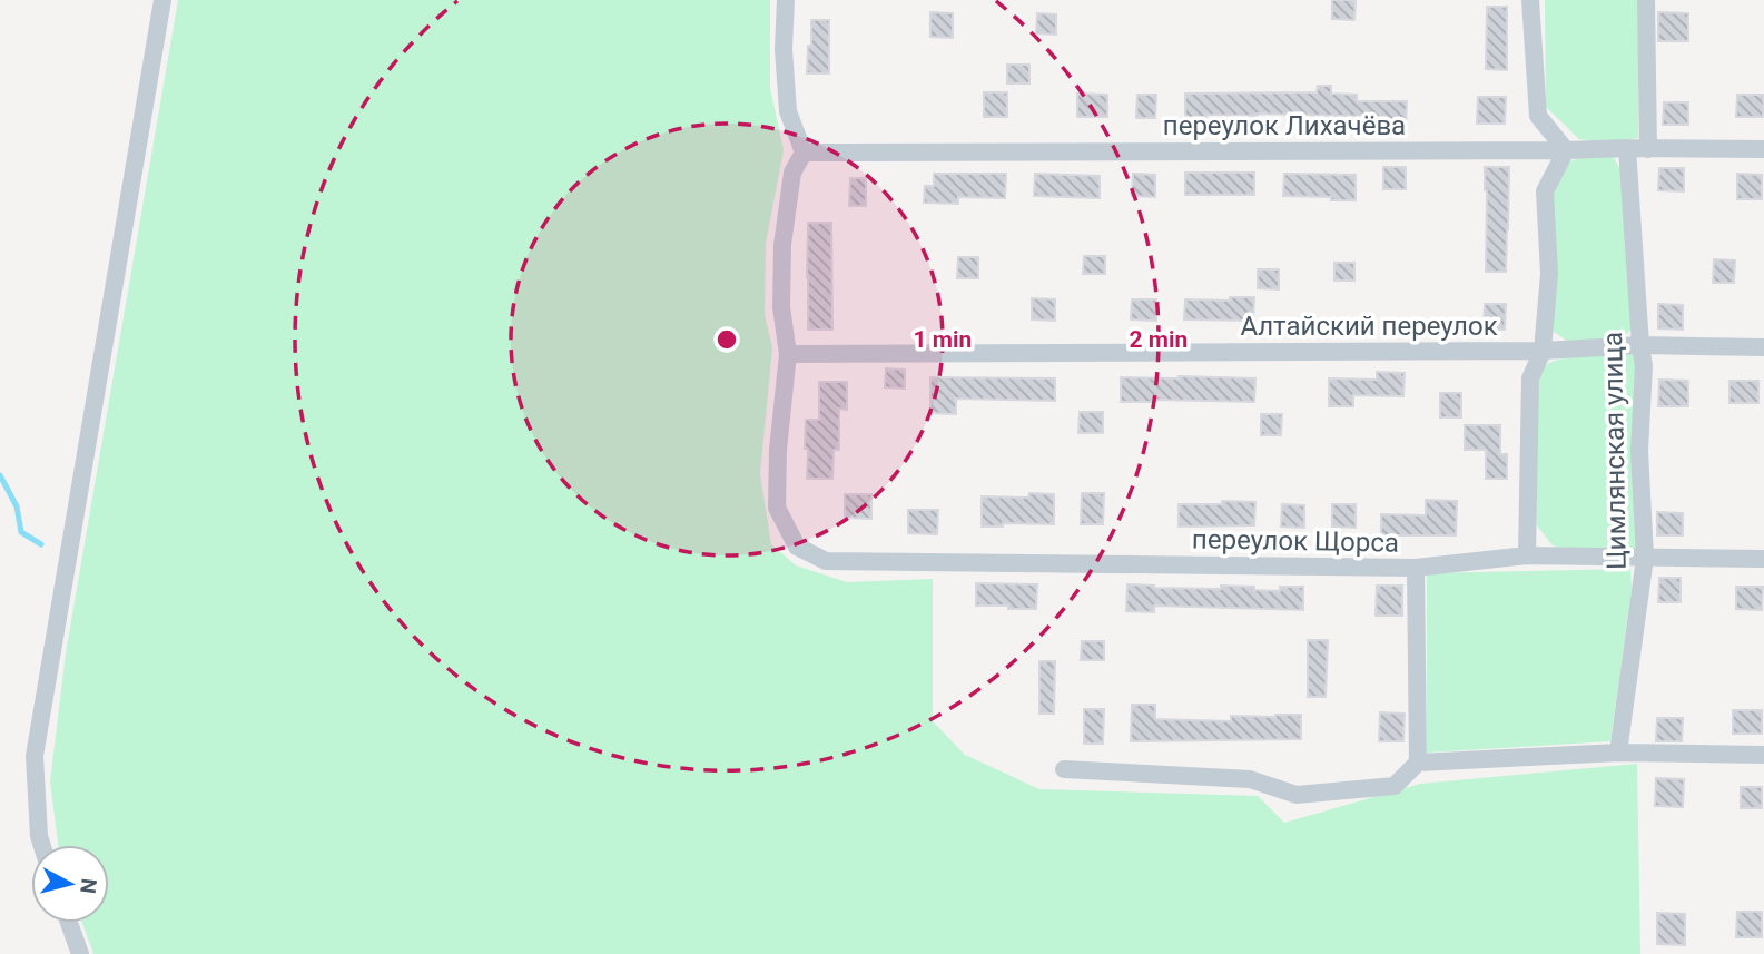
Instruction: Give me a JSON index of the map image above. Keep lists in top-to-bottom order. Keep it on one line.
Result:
{"streets":{"street":["переулок Лихачёва","Алтайский переулок","Цимлянская улица","переулок Щорса"]},"crossings":[["переулок Лихачёва","Цимлянская улица"],["Алтайский переулок","Цимлянская улица"],["Алтайский переулок","переулок Щорса"],["Цимлянская улица","переулок Щорса"]],"north":"right","rings":["1 min","2 min"]}
